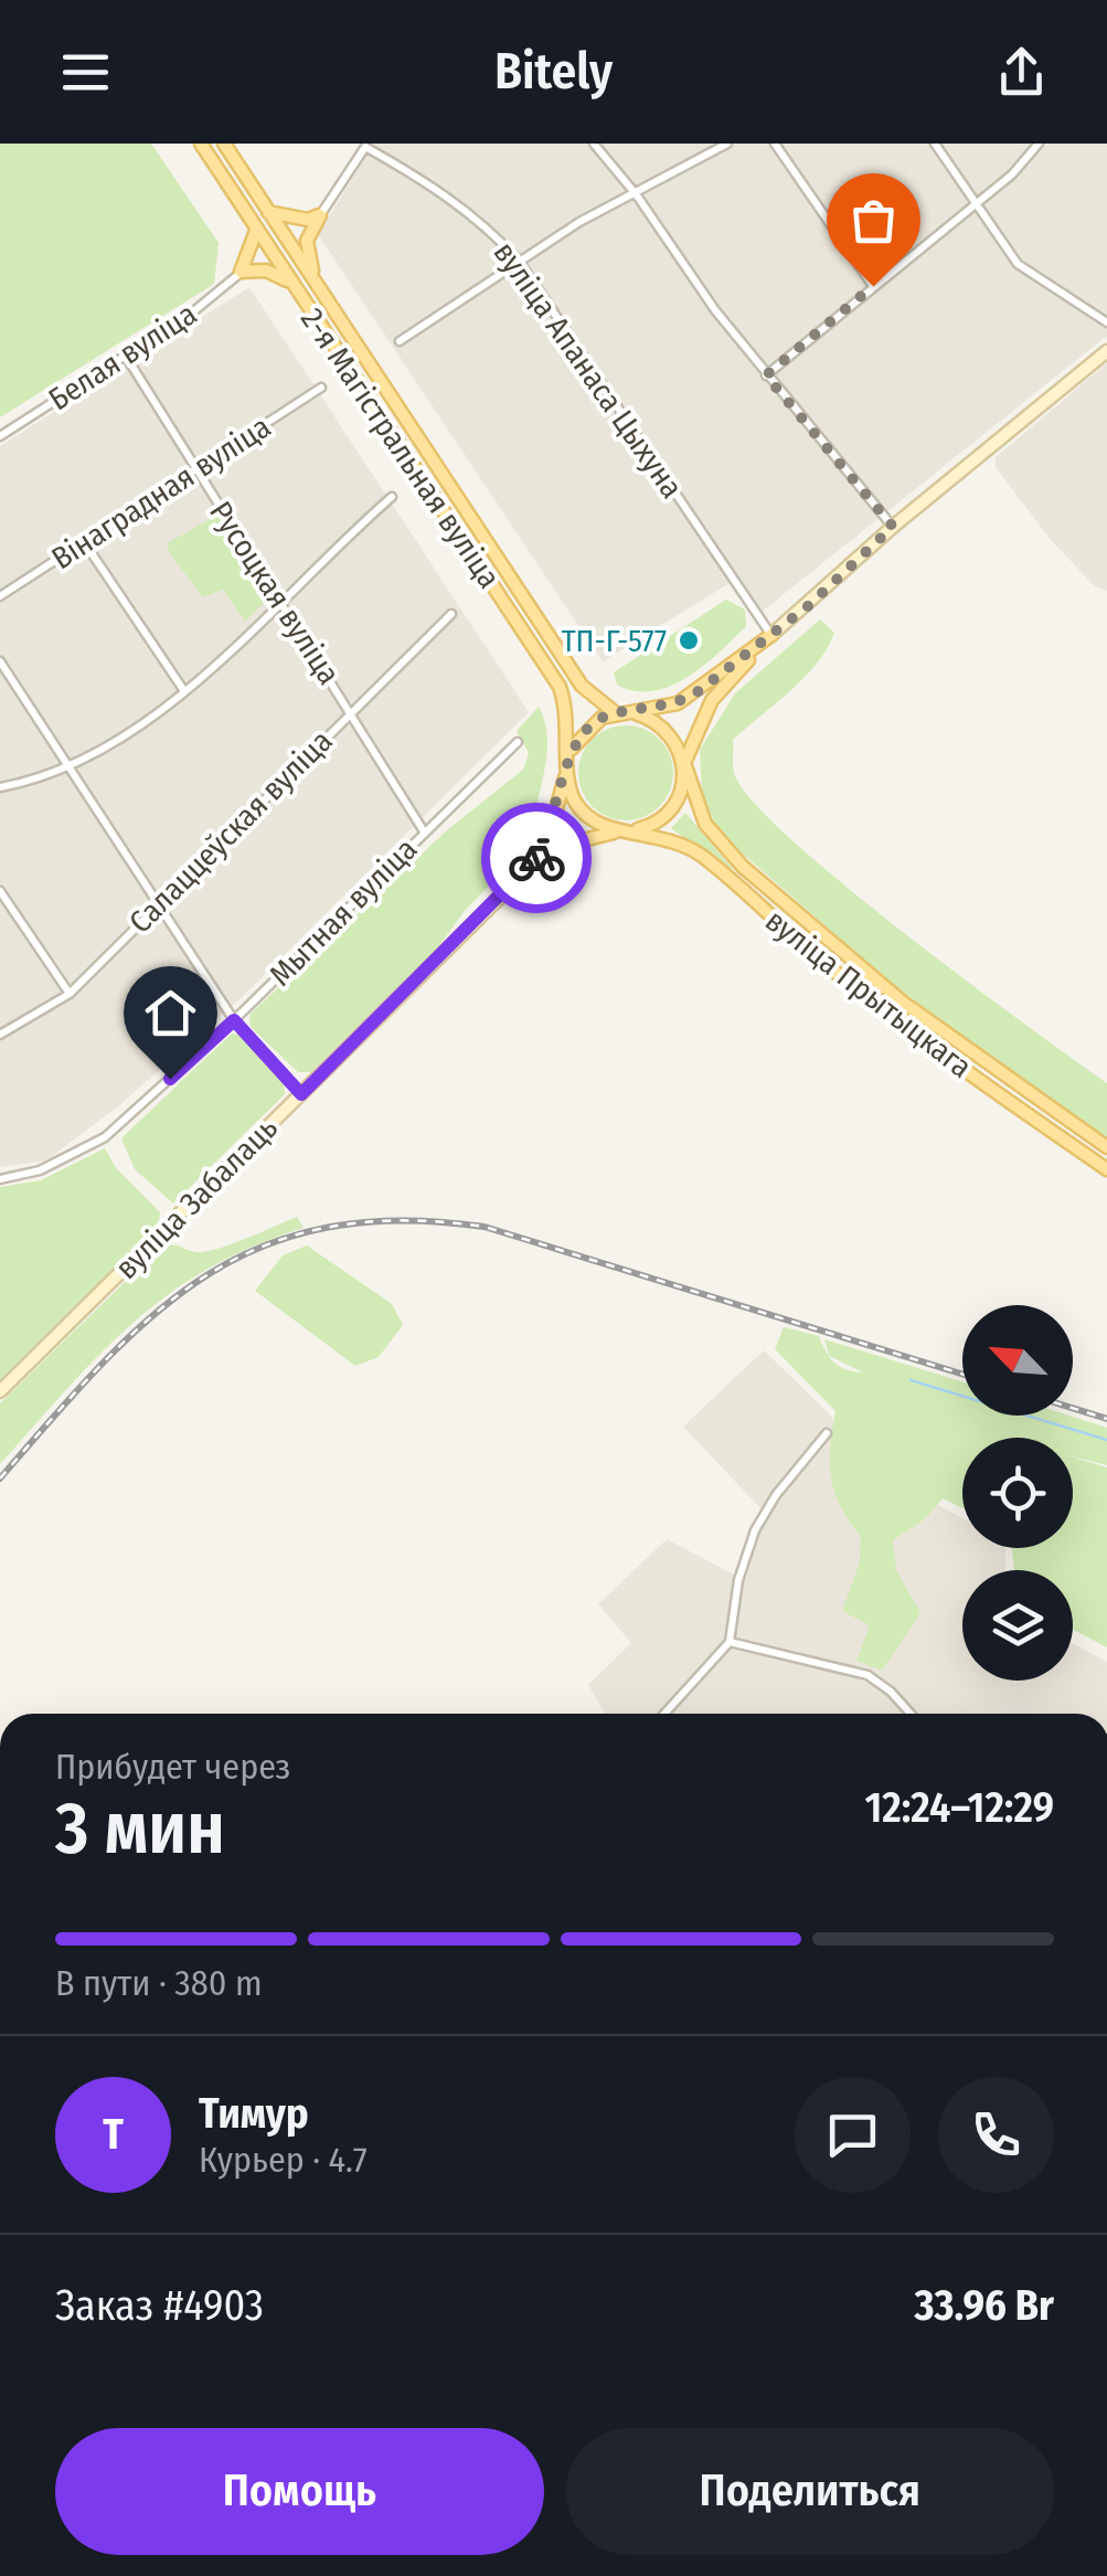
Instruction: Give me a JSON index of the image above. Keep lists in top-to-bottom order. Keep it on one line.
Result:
{"streets":{"main road":["2-я Магістральная вуліца","вуліца Прытыцкага"],"street":["Белая вуліца","вуліца Апанаса Цыхуна","Вінаградная вуліца","Русоцкая вуліца","Салаццеўская вуліца","Мытная вуліца","вуліца Забалаць"]},"crossings":[["Белая вуліца","Русоцкая вуліца"],["2-я Магістральная вуліца","вуліца Прытыцкага"],["Вінаградная вуліца","Русоцкая вуліца"],["Русоцкая вуліца","Салаццеўская вуліца"],["Русоцкая вуліца","Мытная вуліца"]],"places":["ТП-Г-577"],"north":"top left","page":{"header":"Bitely","heading":["3 мин","Прибудет через","12:24–12:29"],"panel":["Тимур","Курьер · 4.7","Заказ #4903","33.96 Br"],"bar":"В пути · 380 m","round":"Т","buttons":["Помощь","Поделиться"]}}
